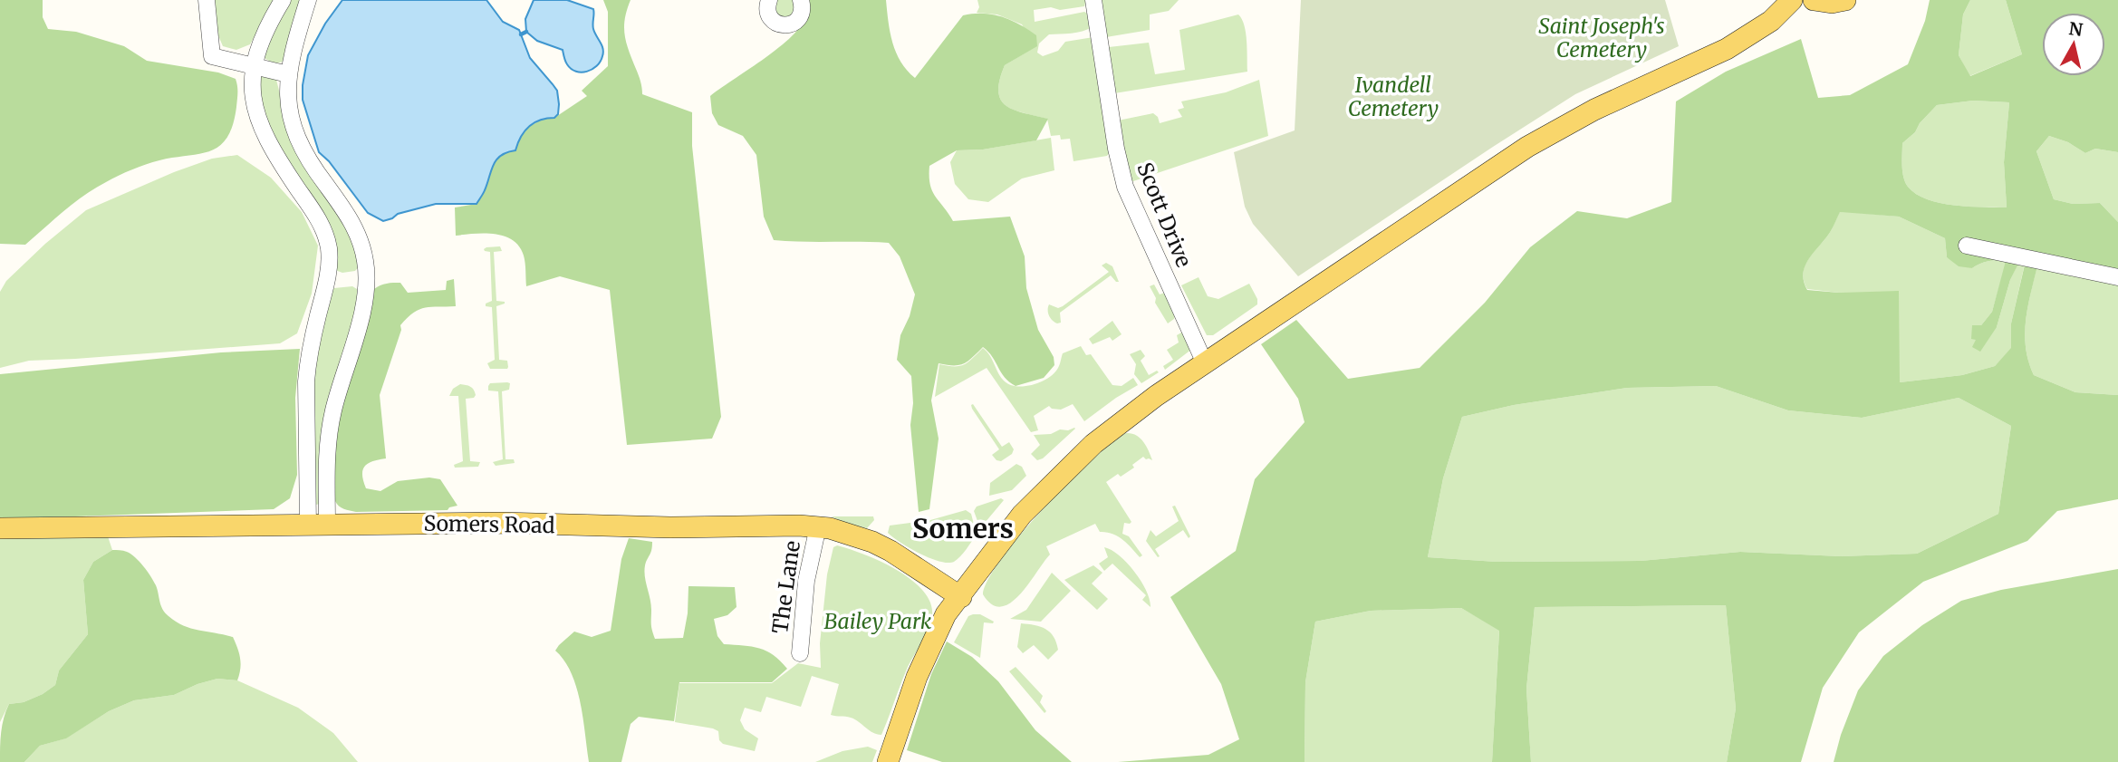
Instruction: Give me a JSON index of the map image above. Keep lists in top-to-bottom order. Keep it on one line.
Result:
{"streets":{"main road":["Somers Road"],"street":["Scott Drive","The Lane"]},"crossings":[["Somers Road","The Lane"]],"districts":["Somers"],"parks":["Saint Joseph's Cemetery","Ivandell Cemetery","Bailey Park"],"north":"top"}
